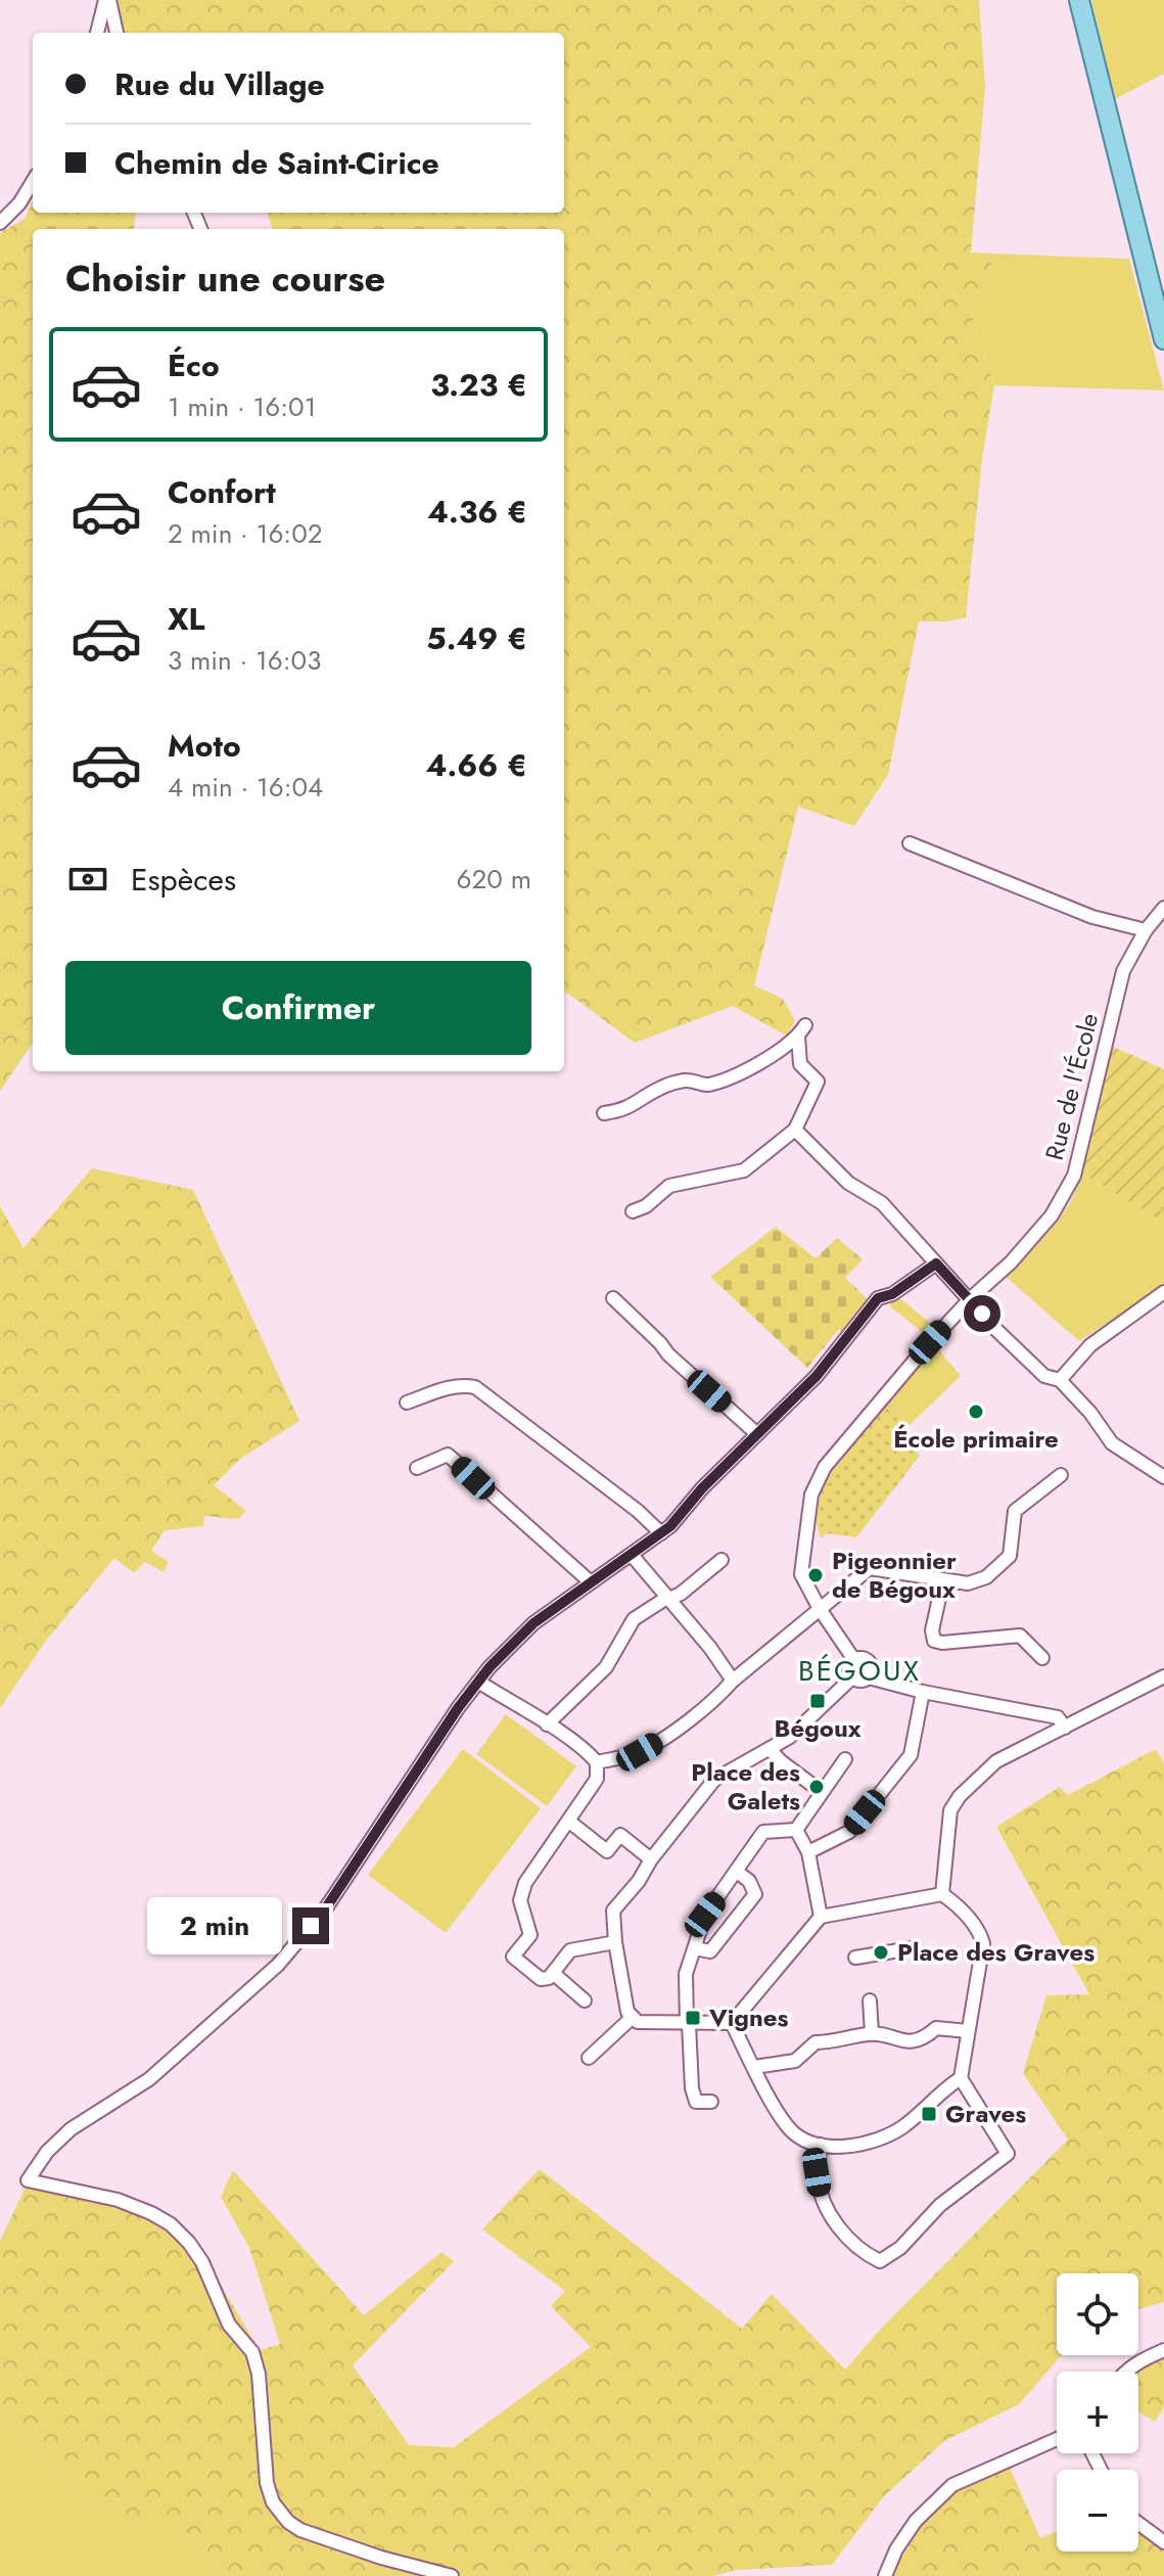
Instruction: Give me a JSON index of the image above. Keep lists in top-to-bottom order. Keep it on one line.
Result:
{"streets":{"street":["Rue de l'École"]},"districts":["BÉGOUX"],"places":{"other":["École primaire","Pigeonnier de Bégoux","Place des Galets","Place des Graves"],"transit":["Bégoux","Vignes","Graves"]},"page":{"banner":["Rue du Village","Chemin de Saint-Cirice"],"heading":"Choisir une course","list":[{"name":"Éco","note":"1 min · 16:01","value":"3.23 €"},{"name":"Confort","note":"2 min · 16:02","value":"4.36 €"},{"name":"XL","note":"3 min · 16:03","value":"5.49 €"},{"name":"Moto","note":"4 min · 16:04","value":"4.66 €"}],"pay":["Espèces","620 m"],"buttons":"Confirmer","bubble":"2 min","map_buttons":["+","−"]}}
